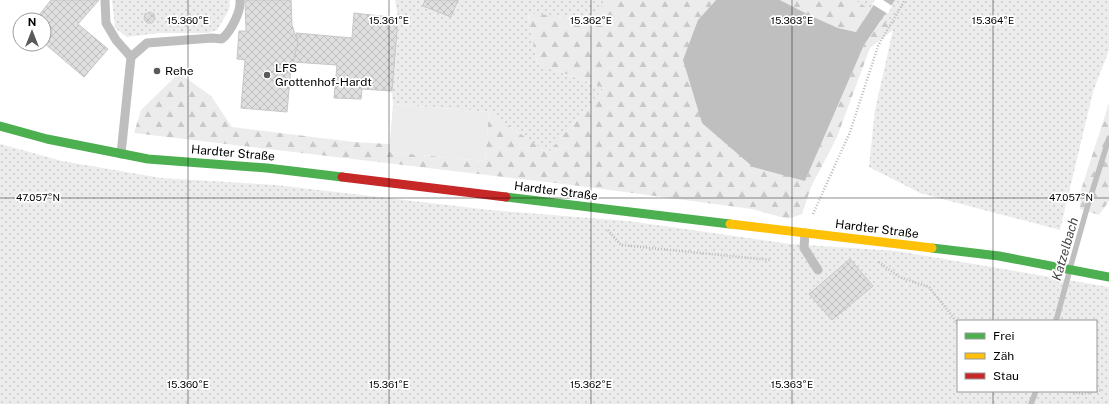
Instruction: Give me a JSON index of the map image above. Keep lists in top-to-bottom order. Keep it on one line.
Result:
{"streets":{"street":["Hardter Straße"]},"water":["Katzelbach"],"places":["Rehe","LFS Grottenhof-Hardt"],"legend":["Frei","Zäh","Stau"],"north":"top","coordinates":["15.360°E","15.361°E","15.362°E","15.363°E","15.364°E","47.057°N"]}
